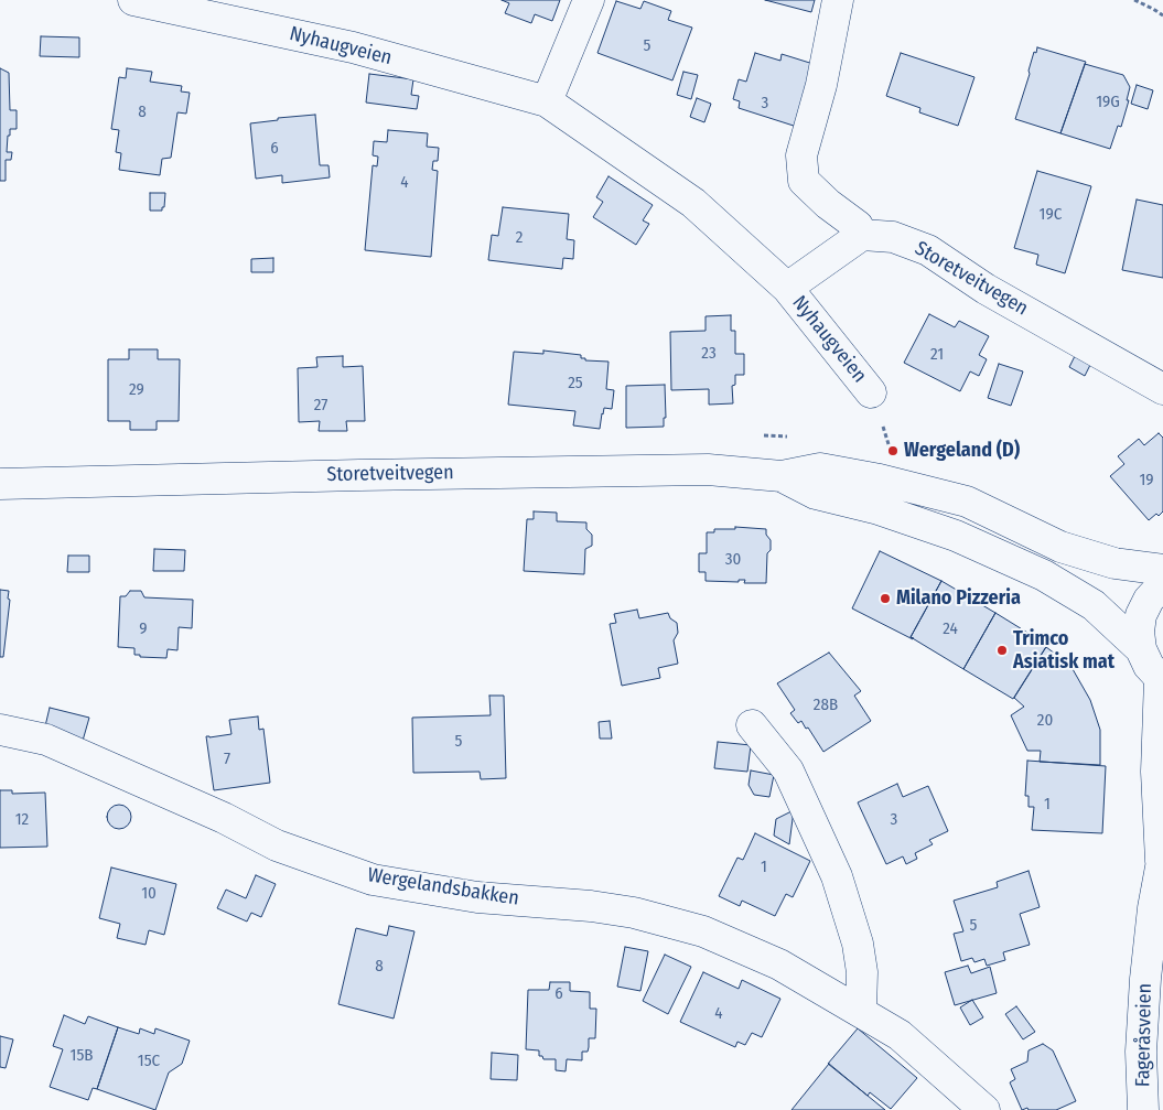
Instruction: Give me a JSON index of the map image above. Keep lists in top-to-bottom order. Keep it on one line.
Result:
{"streets":{"street":["Nyhaugveien","Storetveitvegen","Wergelandsbakken","Fageråsveien"]},"crossings":[["Nyhaugveien","Storetveitvegen"]],"places":["Wergeland (D)","Milano Pizzeria","Trimco Asiatisk mat"],"house_numbers":["5","19G","3","8","6","4","19C","2","23","21","25","29","27","19","30","9","24","28B","20","5","7","1","12","3","1","10","5","8","6","4","15B","15C"]}
